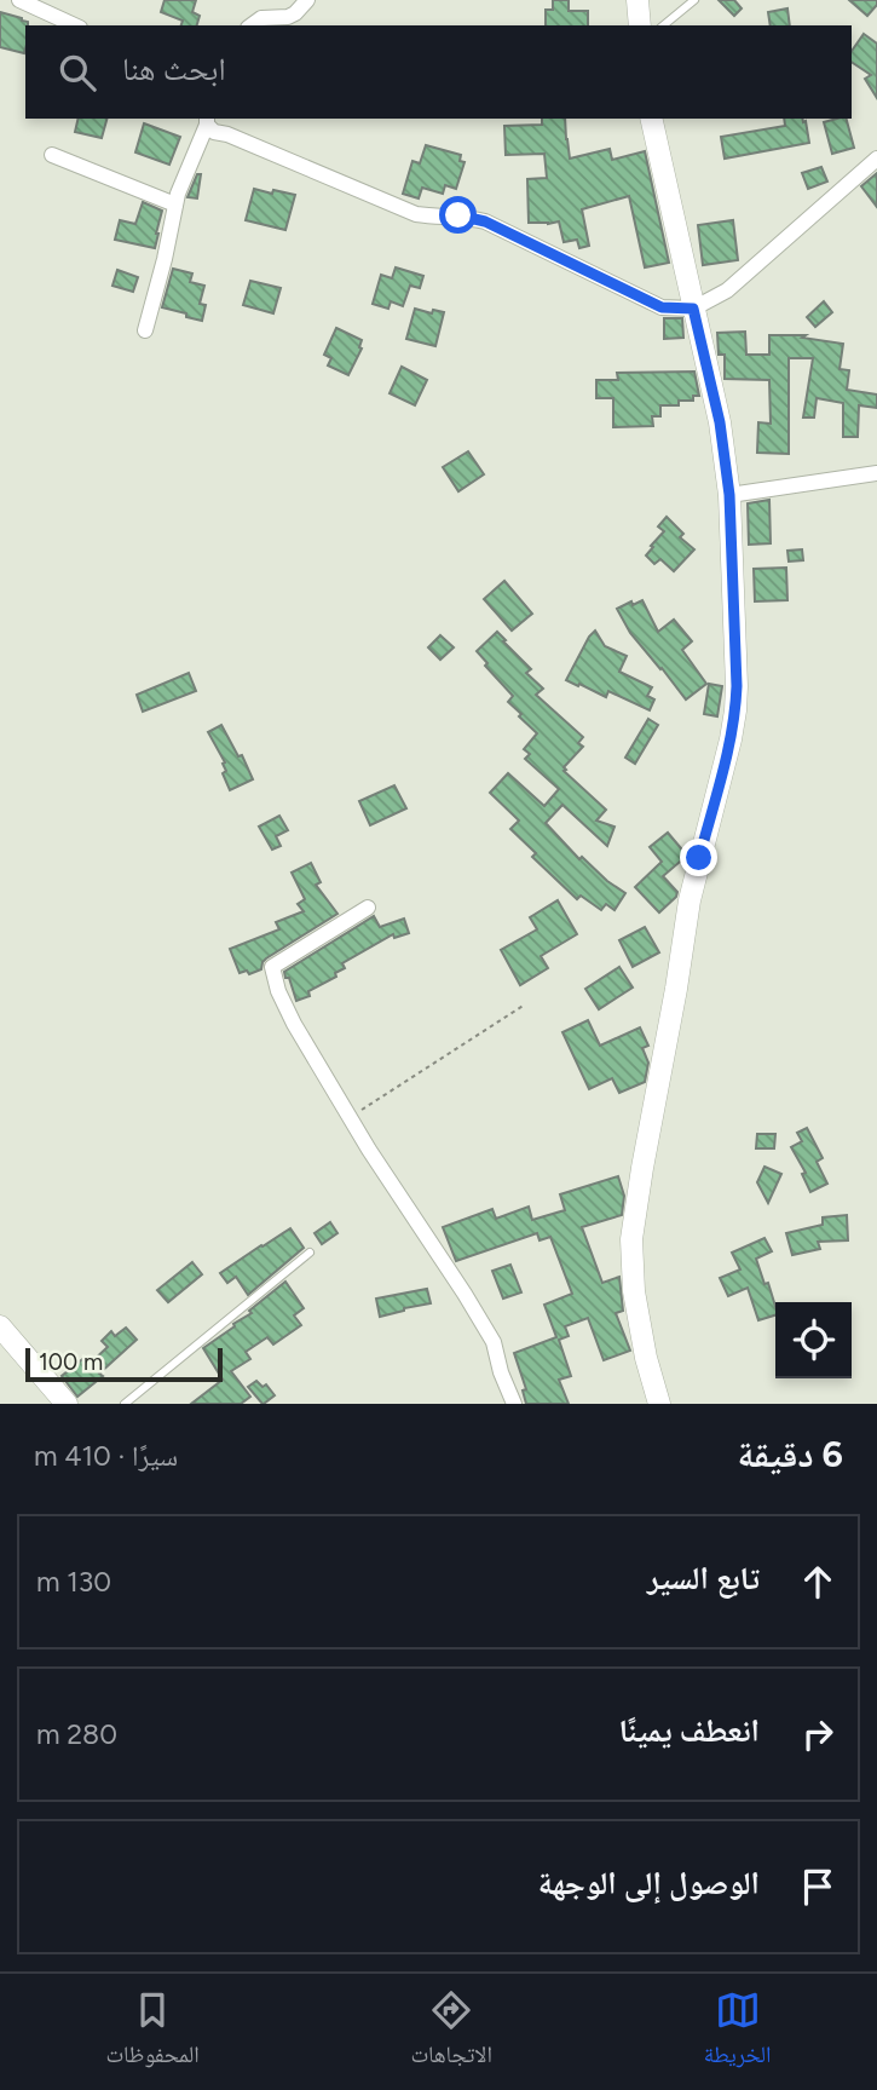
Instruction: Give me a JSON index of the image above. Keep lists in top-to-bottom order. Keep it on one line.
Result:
{"scale_bar":"100 m","page":{"search":"ابحث هنا","scale":"100 m","heading":["6 دقيقة","سيرًا · 410 m"],"list":[["تابع السير","130 m"],["انعطف يمينًا","280 m"],"الوصول إلى الوجهة"],"nav":["الخريطة","الاتجاهات","المحفوظات"]}}
